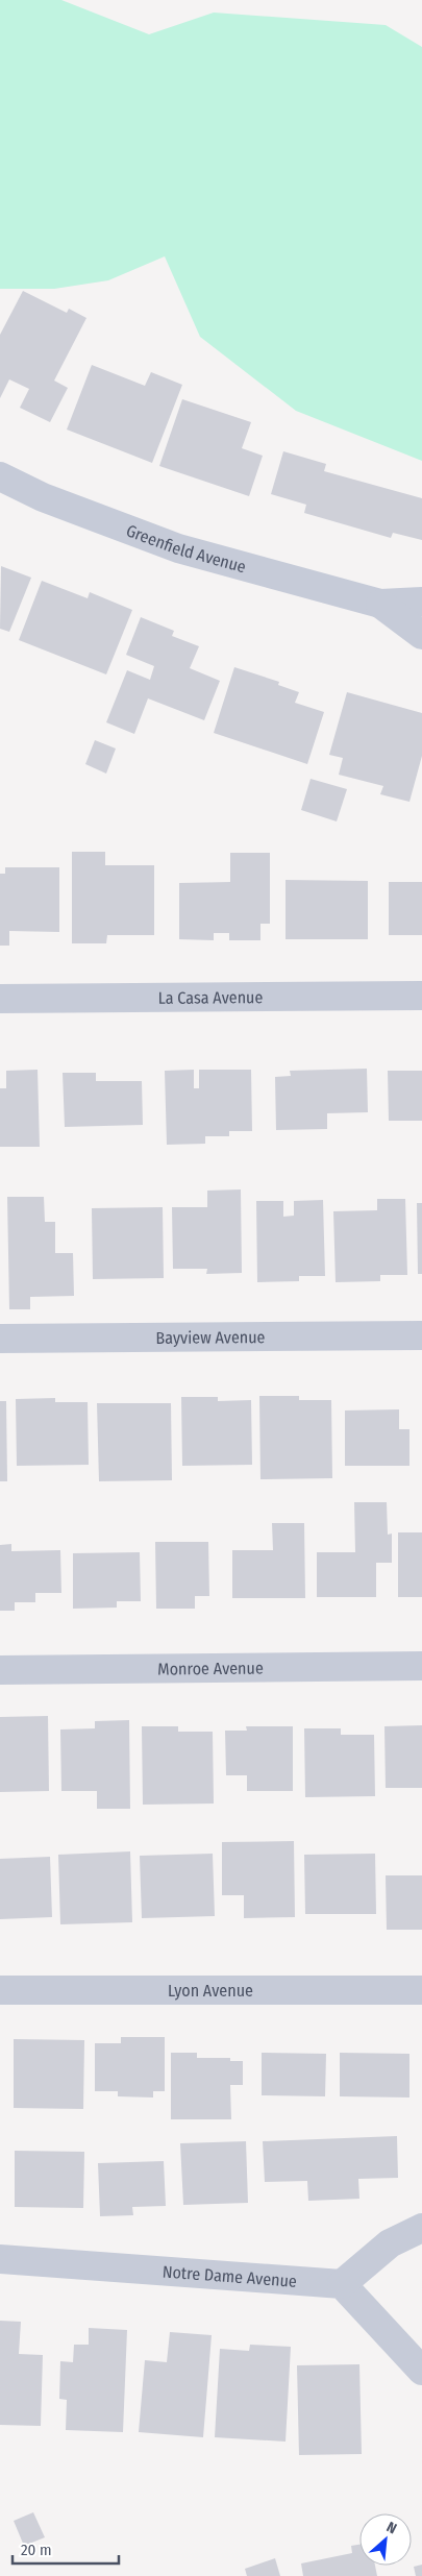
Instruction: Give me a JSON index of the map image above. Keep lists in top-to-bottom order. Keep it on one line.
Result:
{"streets":{"street":["Greenfield Avenue","La Casa Avenue","Bayview Avenue","Monroe Avenue","Lyon Avenue","Notre Dame Avenue"]},"scale_bar":"20 m","north":"top right"}
